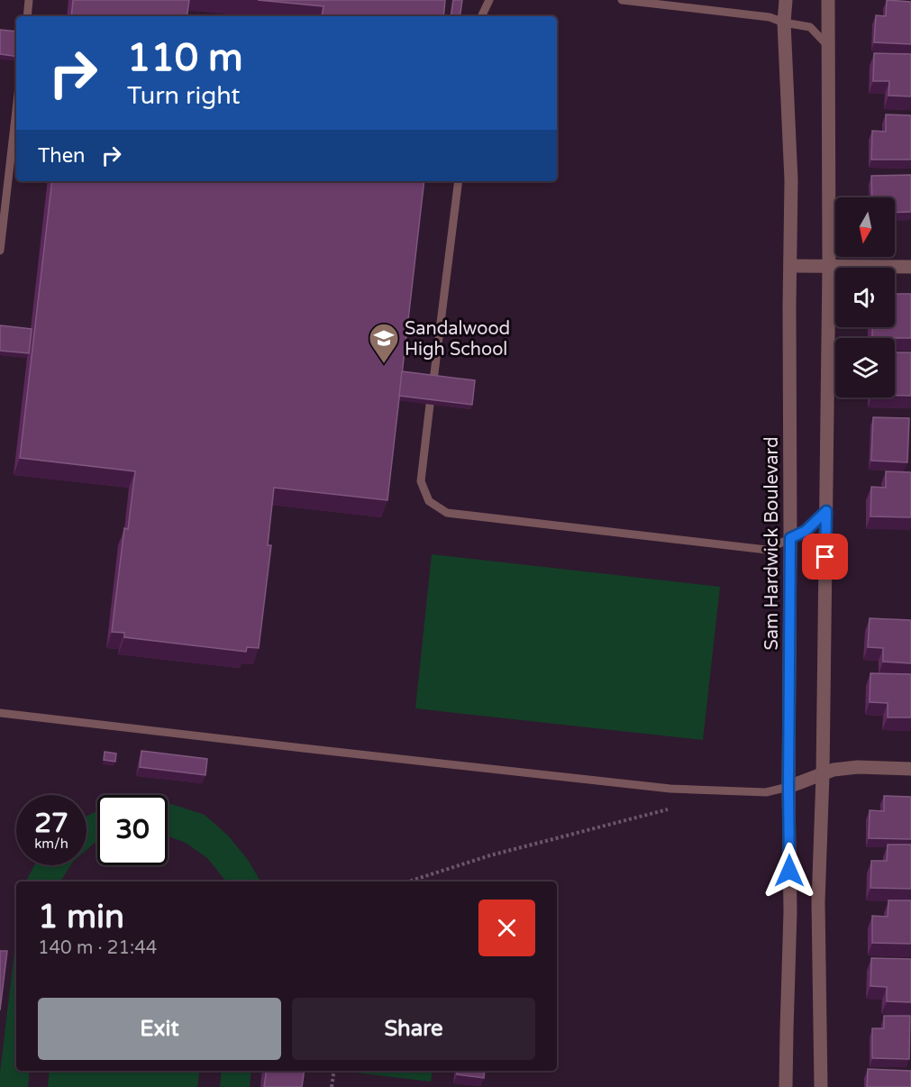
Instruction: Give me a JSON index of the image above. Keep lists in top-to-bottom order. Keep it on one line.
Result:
{"streets":{"street":["Sam Hardwick Boulevard"]},"places":{"school or university":["Sandalwood High School"]},"north":"bottom","page":{"turn":["110 m","Turn right"],"then":"Then","speed":"27 km/h","limit":"30","heading":["1 min","140 m · 21:44"],"buttons":["Exit","Share"]}}
